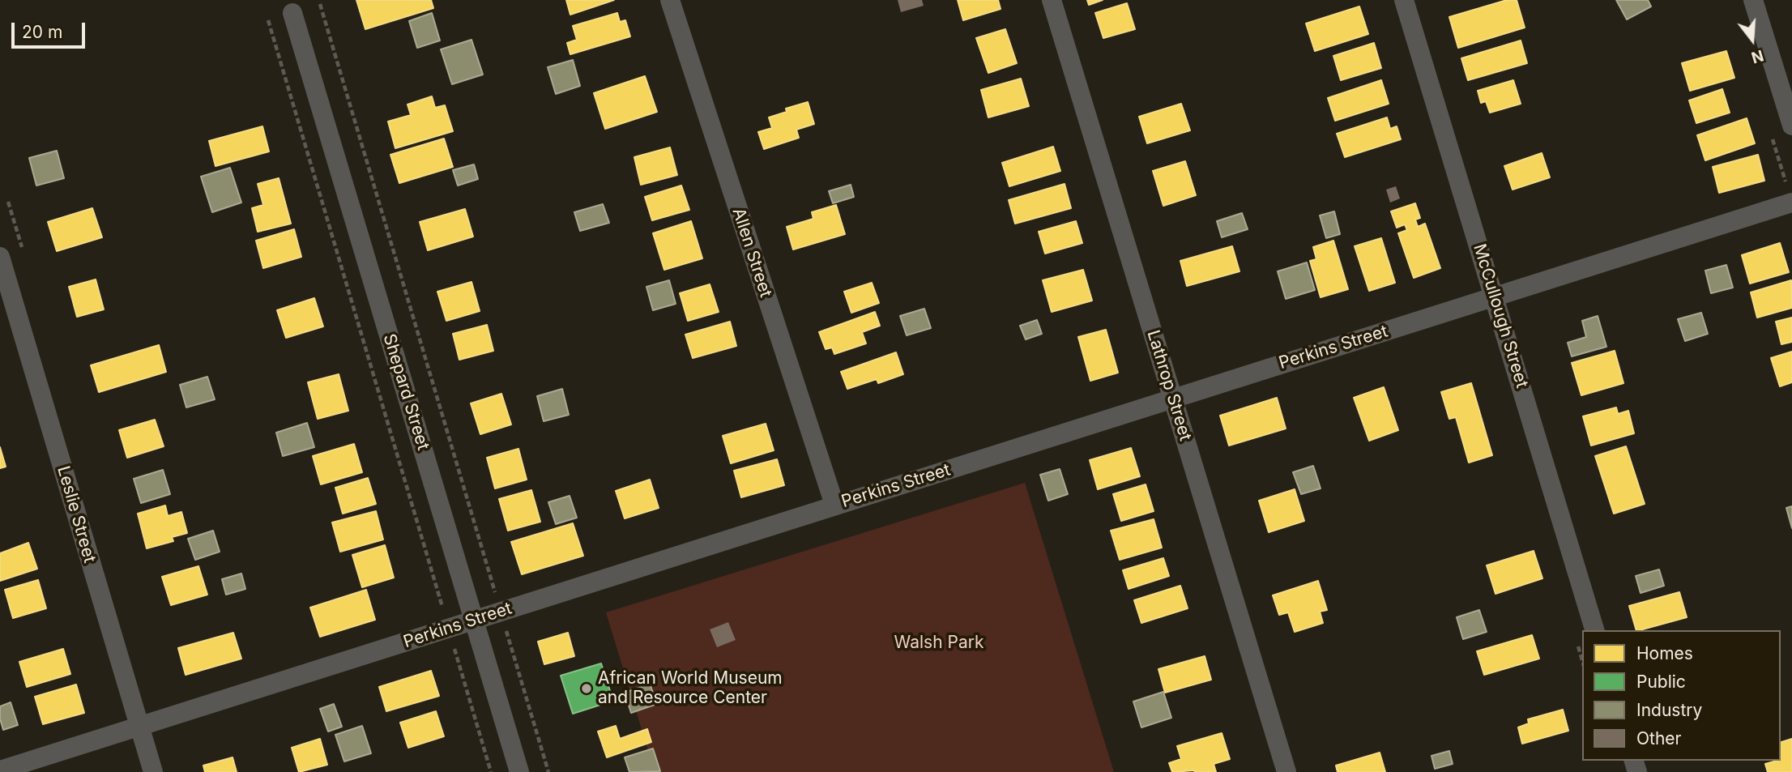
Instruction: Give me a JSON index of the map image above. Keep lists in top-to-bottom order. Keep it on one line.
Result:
{"streets":{"street":["Allen Street","McCullough Street","Perkins Street","Lathrop Street","Shepard Street","Leslie Street"]},"crossings":[["Allen Street","Perkins Street"],["McCullough Street","Perkins Street"],["Perkins Street","Lathrop Street"],["Perkins Street","Shepard Street"],["Perkins Street","Leslie Street"]],"parks":["Walsh Park"],"places":["African World Museum and Resource Center"],"legend":["Homes","Public","Industry","Other"],"scale_bar":"20 m","north":"bottom"}
